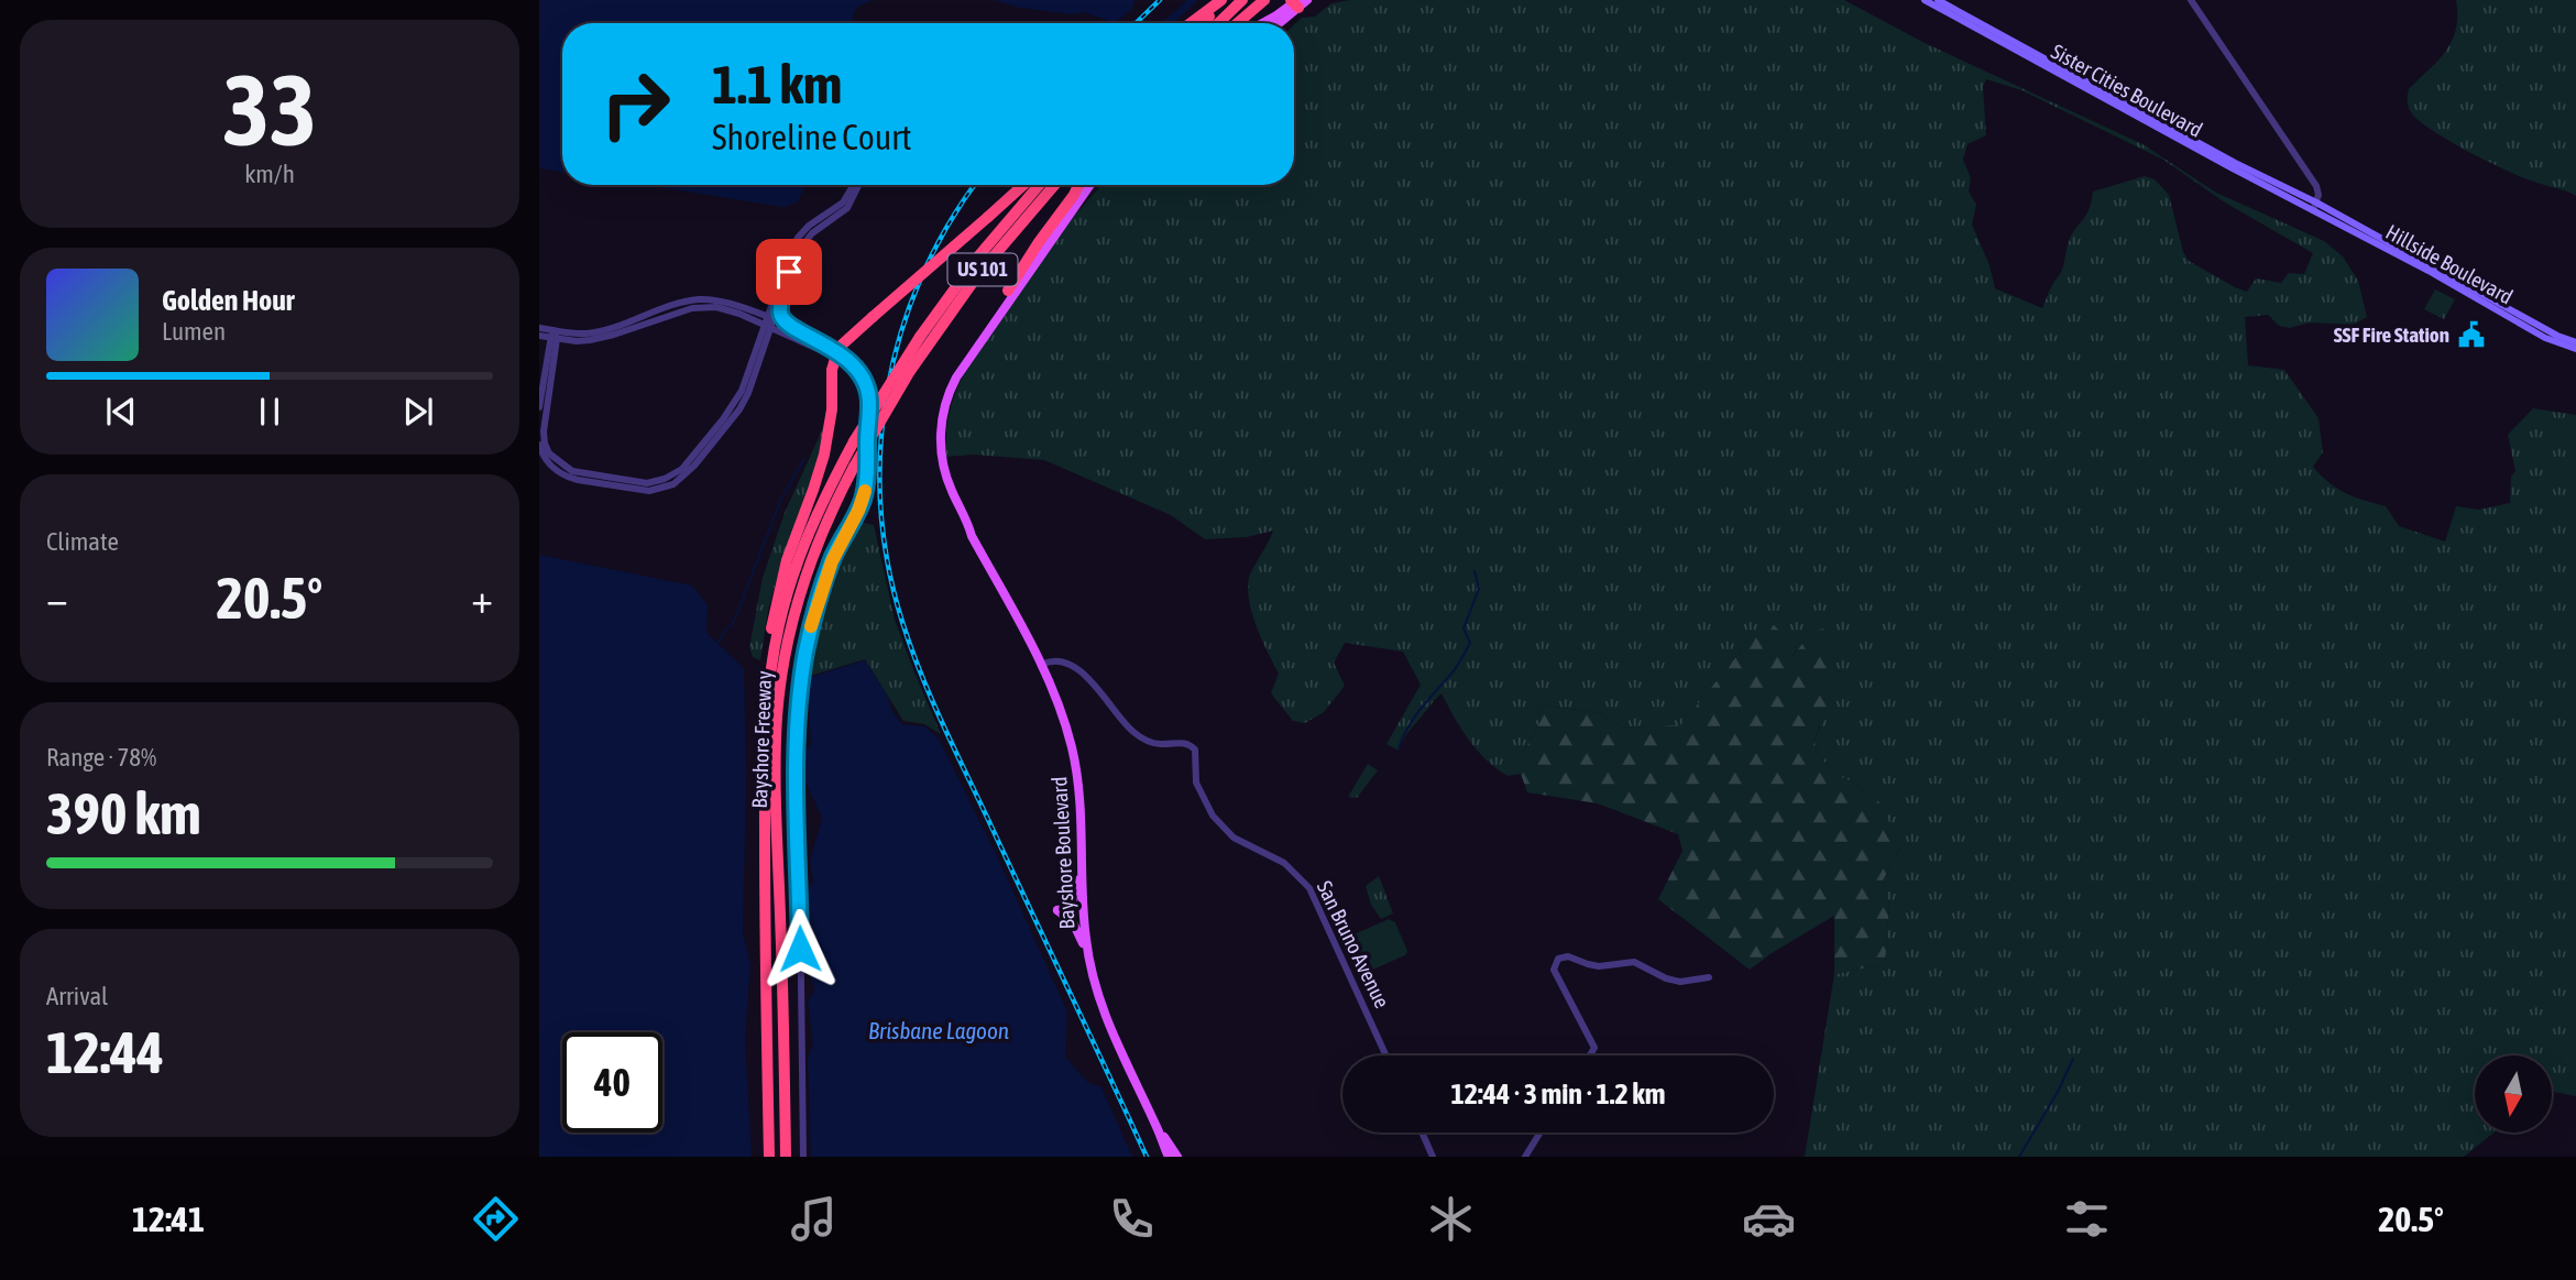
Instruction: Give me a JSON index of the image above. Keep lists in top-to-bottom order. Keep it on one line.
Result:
{"streets":{"highway":["US 101","Bayshore Freeway"],"main road":["Sister Cities Boulevard","Hillside Boulevard","Bayshore Boulevard"],"street":["San Bruno Avenue"]},"crossings":[["Sister Cities Boulevard","Hillside Boulevard"],["Bayshore Boulevard","San Bruno Avenue"]],"water":["Brisbane Lagoon"],"places":{"public building":["SSF Fire Station"]},"north":"bottom","page":{"tile":[["33","km/h"],"Climate",["Range · 78%","390 km"],["Arrival","12:44"]],"turn":["1.1 km","Shoreline Court"],"song":["Golden Hour","Lumen"],"heat":["−","20.5°","+"],"limit":"40","trip":"12:44 · 3 min · 1.2 km","tabs":["12:41","20.5°"]}}
